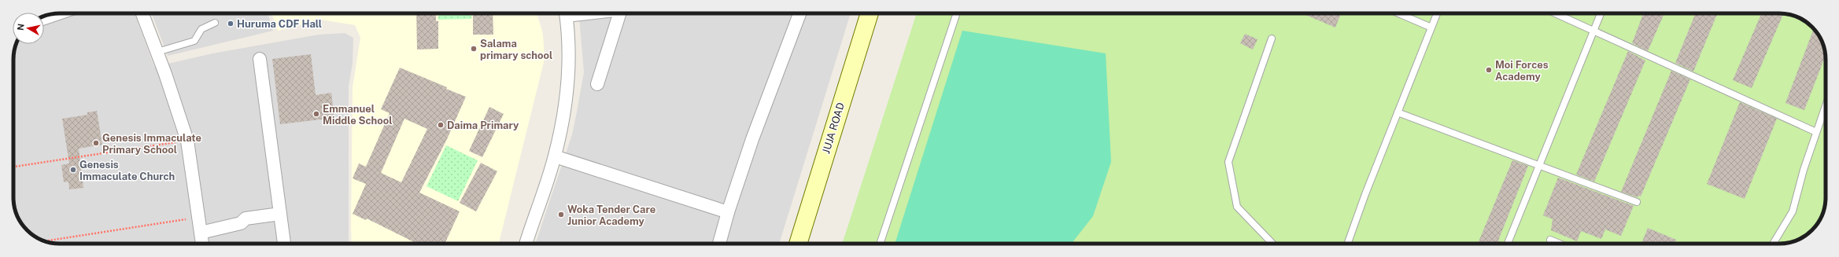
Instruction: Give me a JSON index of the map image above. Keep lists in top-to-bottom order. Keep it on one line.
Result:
{"streets":{"main road":["JUJA ROAD"]},"places":["Huruma CDF Hall","Salama primary school","Moi Forces Academy","Emmanuel Middle School","Daima Primary","Genesis Immaculate Primary School","Genesis Immaculate Church","Woka Tender Care Junior Academy"],"north":"left"}
